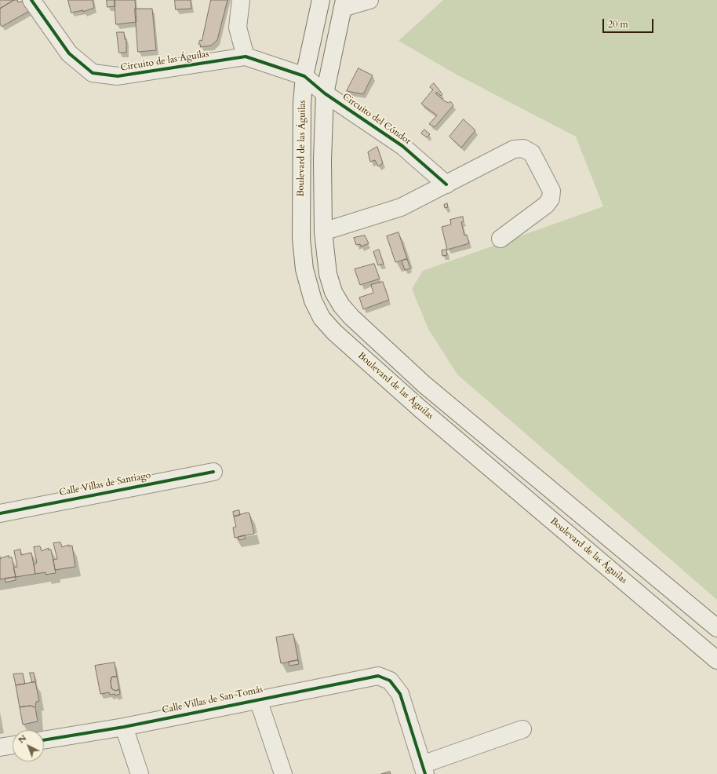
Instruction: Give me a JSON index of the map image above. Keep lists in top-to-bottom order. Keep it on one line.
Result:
{"streets":{"street":["Circuito de las Águilas","Circuito del Cóndor","Boulevard de las Águilas","Calle Villas de Santiago","Calle Villas de San Tomás"]},"crossings":[["Circuito de las Águilas","Circuito del Cóndor"],["Circuito de las Águilas","Boulevard de las Águilas"]],"scale_bar":"20 m","north":"top left"}
